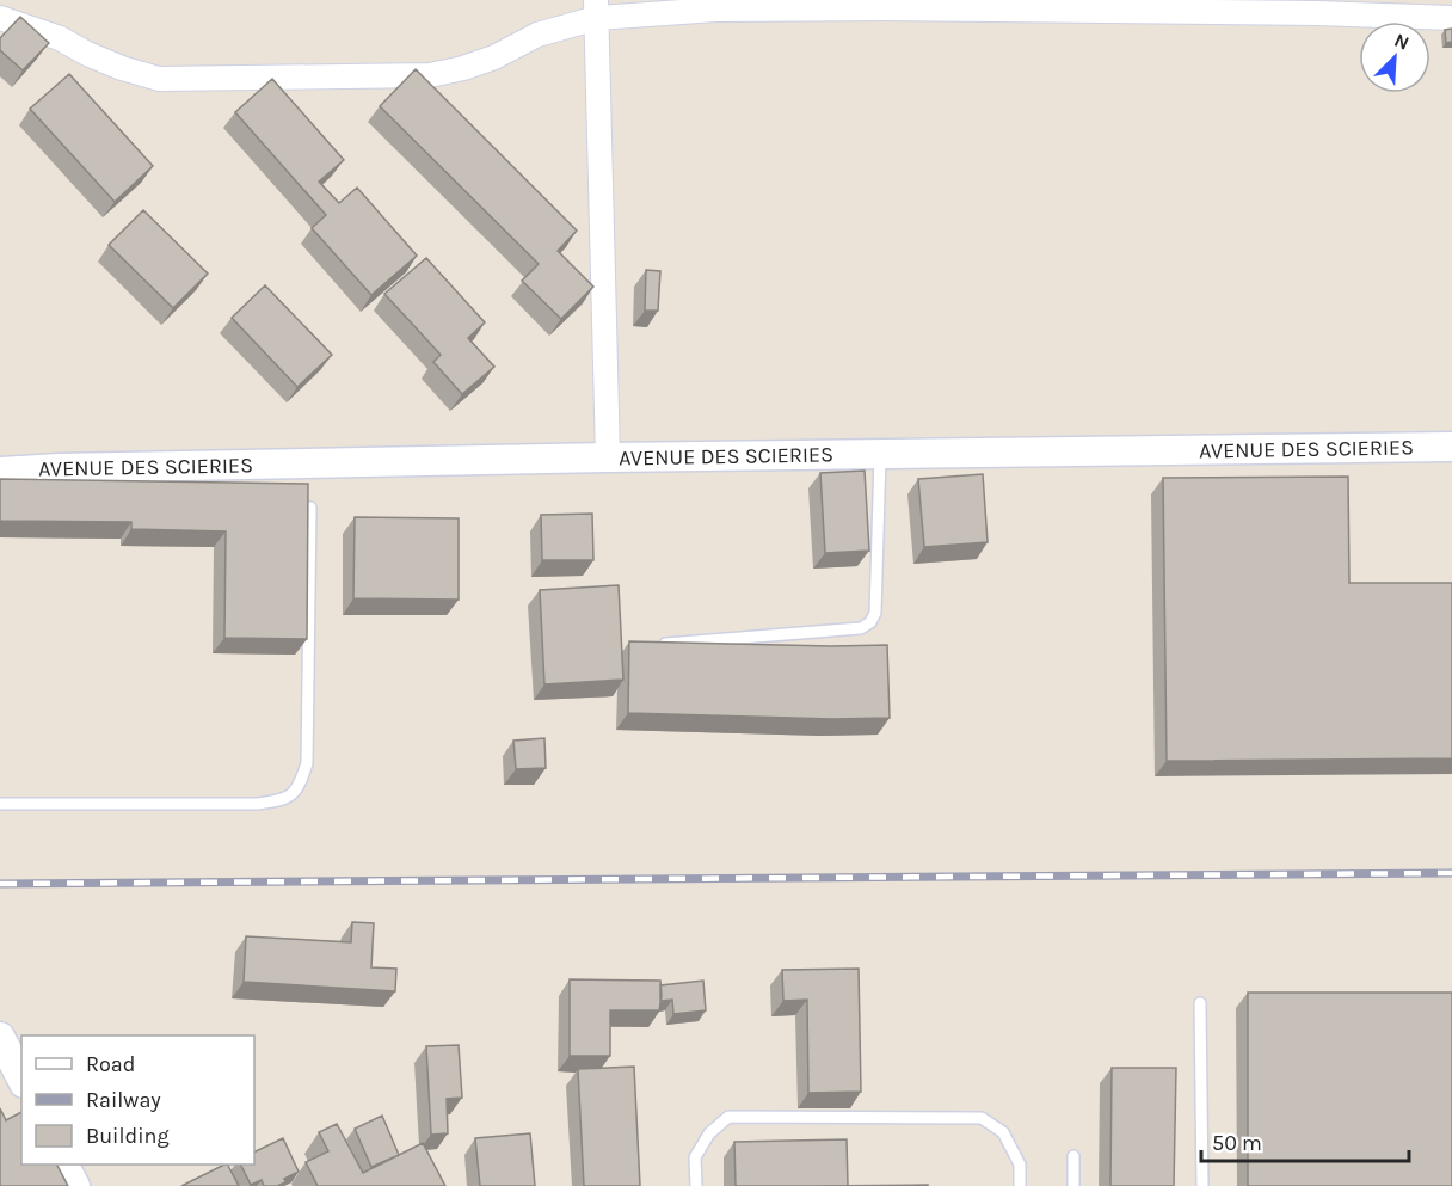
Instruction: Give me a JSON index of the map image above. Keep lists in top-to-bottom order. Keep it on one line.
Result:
{"streets":{"street":["AVENUE DES SCIERIES"]},"legend":["Road","Railway","Building"],"scale_bar":"50 m","north":"top right"}
